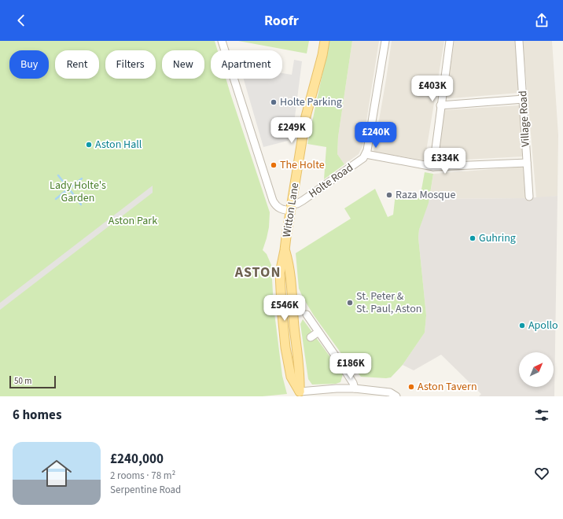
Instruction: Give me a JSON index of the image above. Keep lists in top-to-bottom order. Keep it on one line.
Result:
{"streets":{"main road":["Witton Lane"],"street":["Village Road","Holte Road"]},"crossings":[["Holte Road","Witton Lane"]],"districts":["ASTON"],"parks":["Lady Holte's Garden","Aston Park"],"places":["Holte Parking","Aston Hall","The Holte","Raza Mosque","Guhring","St. Peter & St. Paul, Aston","Apollo","Aston Tavern"],"scale_bar":"50 m","north":"top right","page":{"header":"Roofr","chip":["Buy","Rent","Filters","New","Apartment"],"price":["£403K","£249K","£240K","£334K","£546K","£186K"],"scale":"50 m","heading":"6 homes","list":[{"name":"£240,000","note":"2 rooms · 78 m² · Serpentine Road"}]}}
